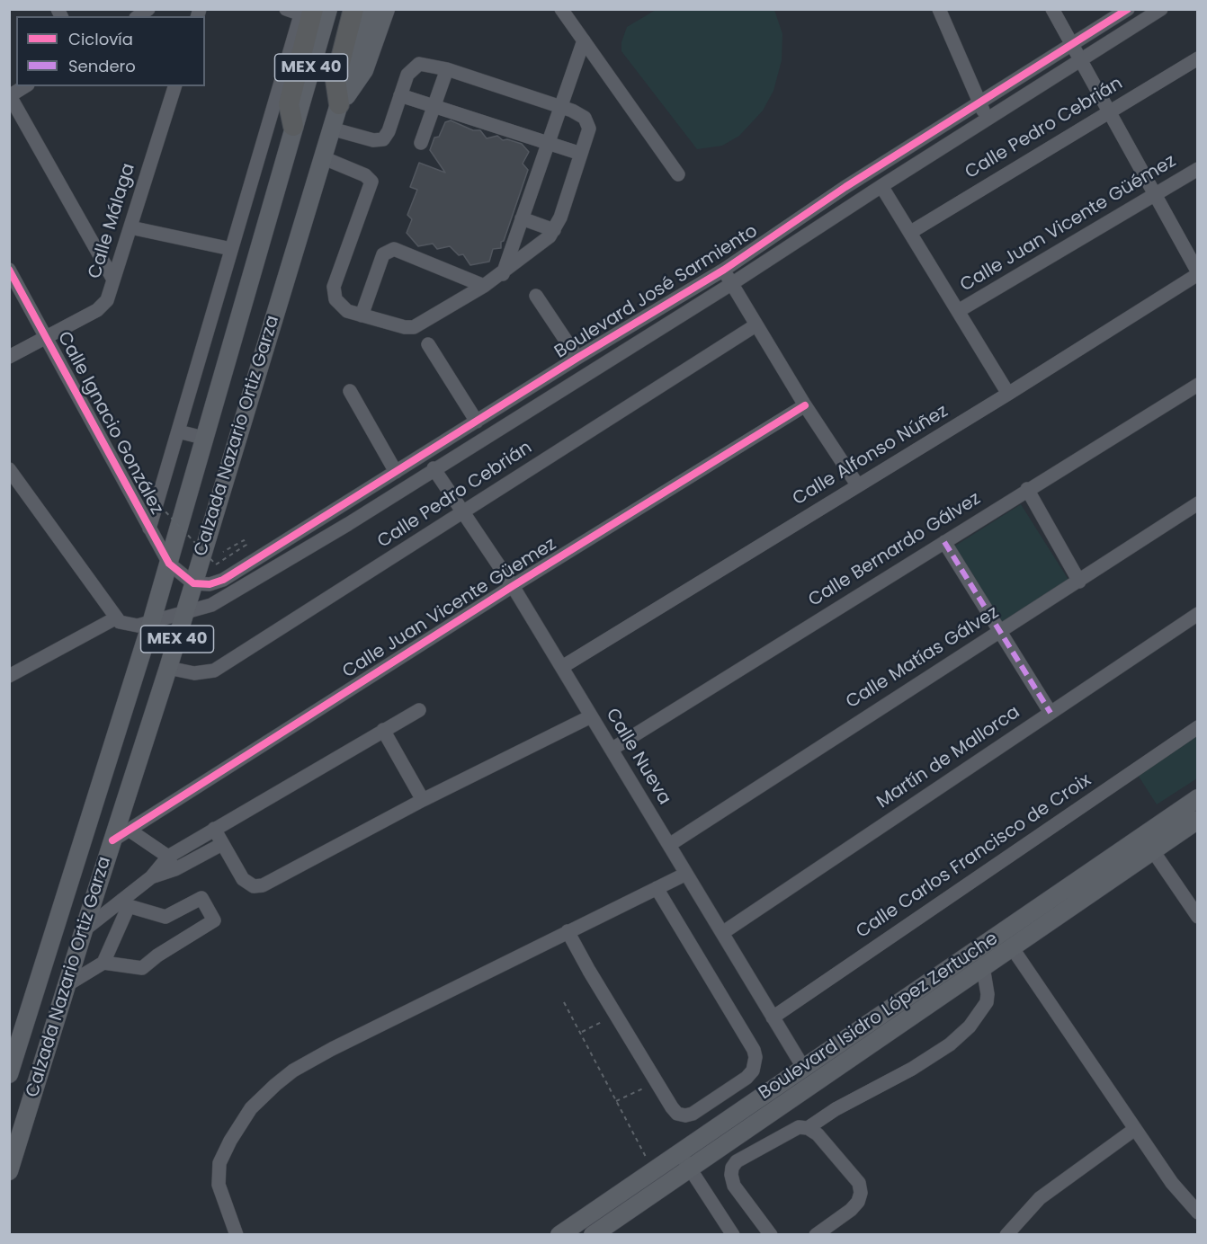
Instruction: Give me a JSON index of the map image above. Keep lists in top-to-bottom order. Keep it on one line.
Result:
{"streets":{"main road":["MEX 40","Calzada Nazario Ortiz Garza","Boulevard Isidro López Zertuche"],"street":["Calle Pedro Cebrián","Calle Málaga","Calle Juan Vicente Güémez","Boulevard José Sarmiento","Calle Ignacio González","Calle Alfonso Núñez","Calle Bernardo Gálvez","Calle Juan Vicente Güemez","Calle Matías Gálvez","Calle Nueva","Martín de Mallorca","Calle Carlos Francisco de Croix"]},"crossings":[["Calle Pedro Cebrián","Calzada Nazario Ortiz Garza"],["Calle Pedro Cebrián","Calle Nueva"],["Calle Málaga","Calle Ignacio González"],["Boulevard José Sarmiento","Calle Ignacio González"],["Boulevard José Sarmiento","Calzada Nazario Ortiz Garza"],["Boulevard José Sarmiento","Calle Nueva"],["Calle Ignacio González","Calzada Nazario Ortiz Garza"],["Calzada Nazario Ortiz Garza","Calle Juan Vicente Güemez"],["Calle Alfonso Núñez","Calle Nueva"],["Calle Bernardo Gálvez","Calle Nueva"],["Calle Juan Vicente Güemez","Calle Nueva"],["Calle Matías Gálvez","Calle Nueva"],["Calle Nueva","Martín de Mallorca"],["Calle Nueva","Calle Carlos Francisco de Croix"],["Calle Nueva","Boulevard Isidro López Zertuche"]],"legend":["Ciclovía","Sendero"]}
